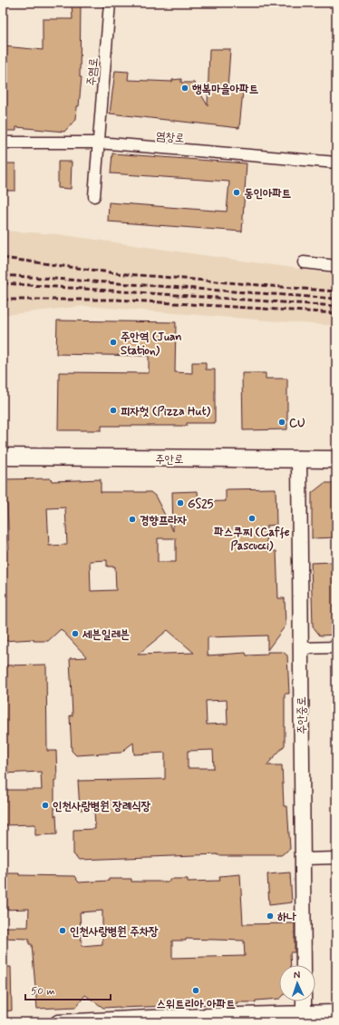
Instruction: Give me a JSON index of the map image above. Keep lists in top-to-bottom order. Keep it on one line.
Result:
{"streets":{"main road":["주안로"],"street":["주염로","염창로","주안중로"]},"crossings":[["주염로","염창로"],["주안로","주안중로"]],"places":["행복마을아파트","동인아파트","주안역 (Juan Station)","피자헛 (Pizza Hut)","CU","GS25","파스쿠찌 (Caffe Pascucci)","경향프라자","세븐일레븐","인천사랑병원 장례식장","하나","인천사랑병원 주차장","스위트리아 아파트"],"scale_bar":"50 m","north":"top"}
